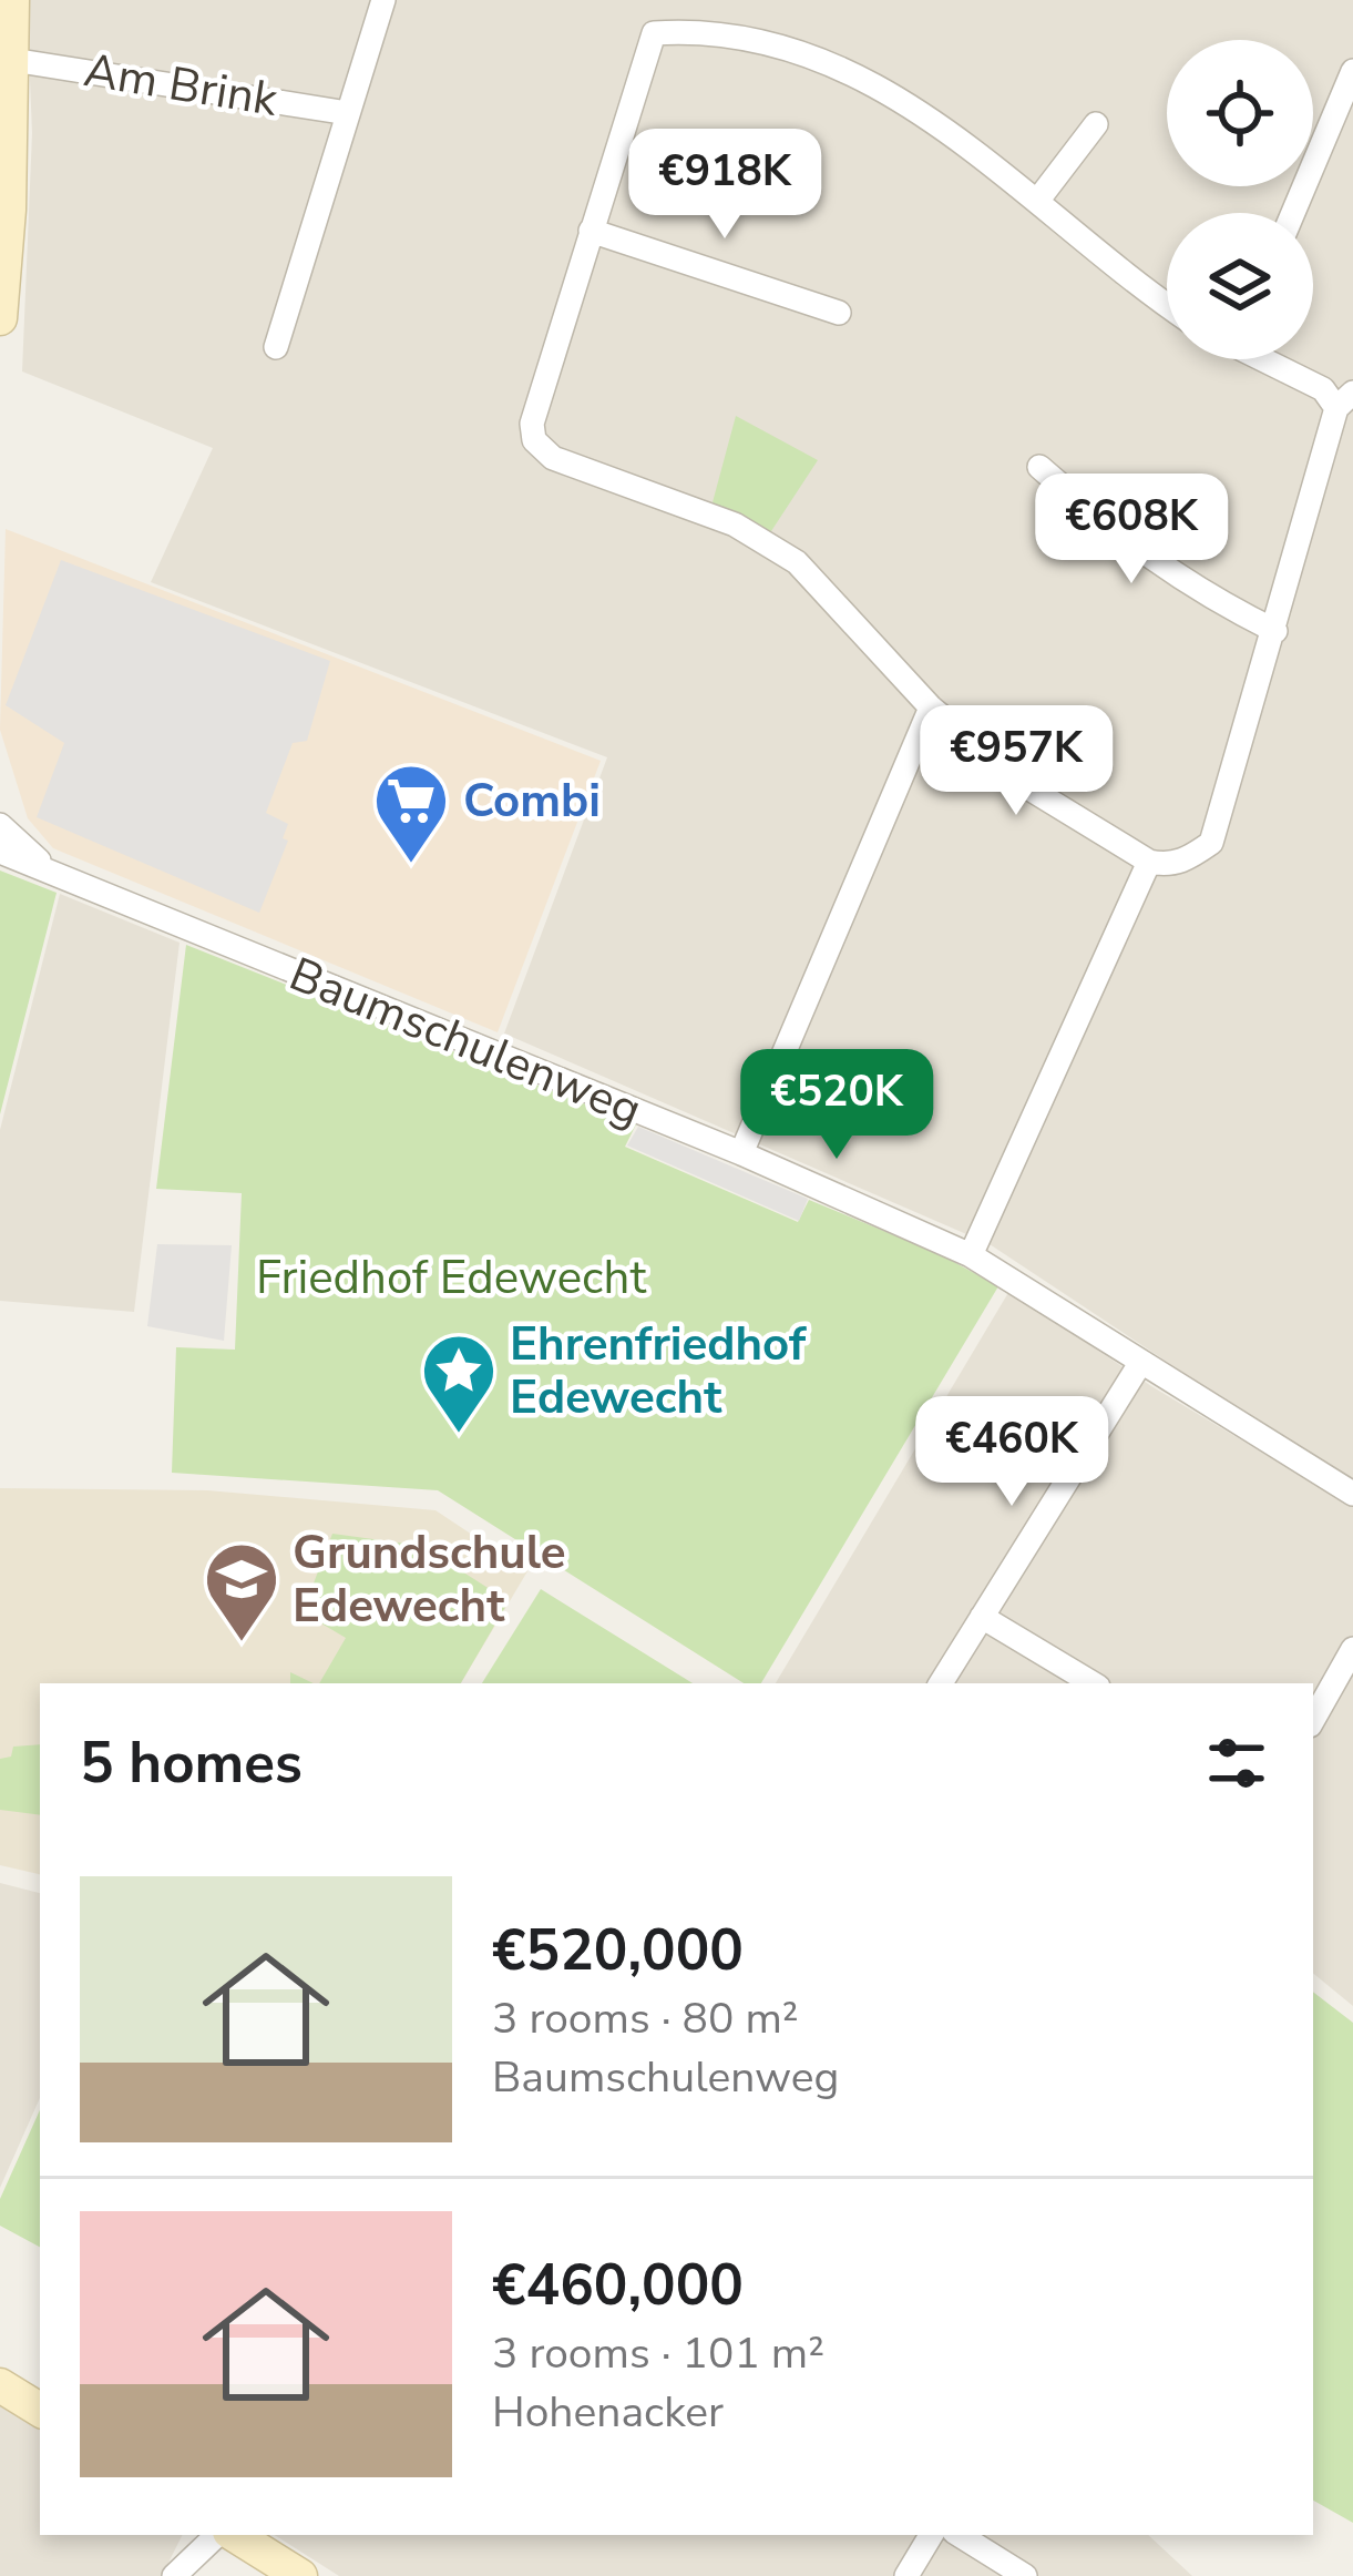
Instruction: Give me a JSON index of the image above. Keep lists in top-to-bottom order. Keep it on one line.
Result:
{"streets":{"street":["Am Brink","Baumschulenweg"]},"parks":["Friedhof Edewecht"],"places":{"supermarket":["Combi"],"place":["Ehrenfriedhof Edewecht"],"school or university":["Grundschule Edewecht"]},"page":{"price":["€918K","€608K","€957K","€520K","€460K"],"heading":"5 homes","list":[{"name":"€520,000","note":"3 rooms · 80 m² · Baumschulenweg"},{"name":"€460,000","note":"3 rooms · 101 m² · Hohenacker"}]}}
